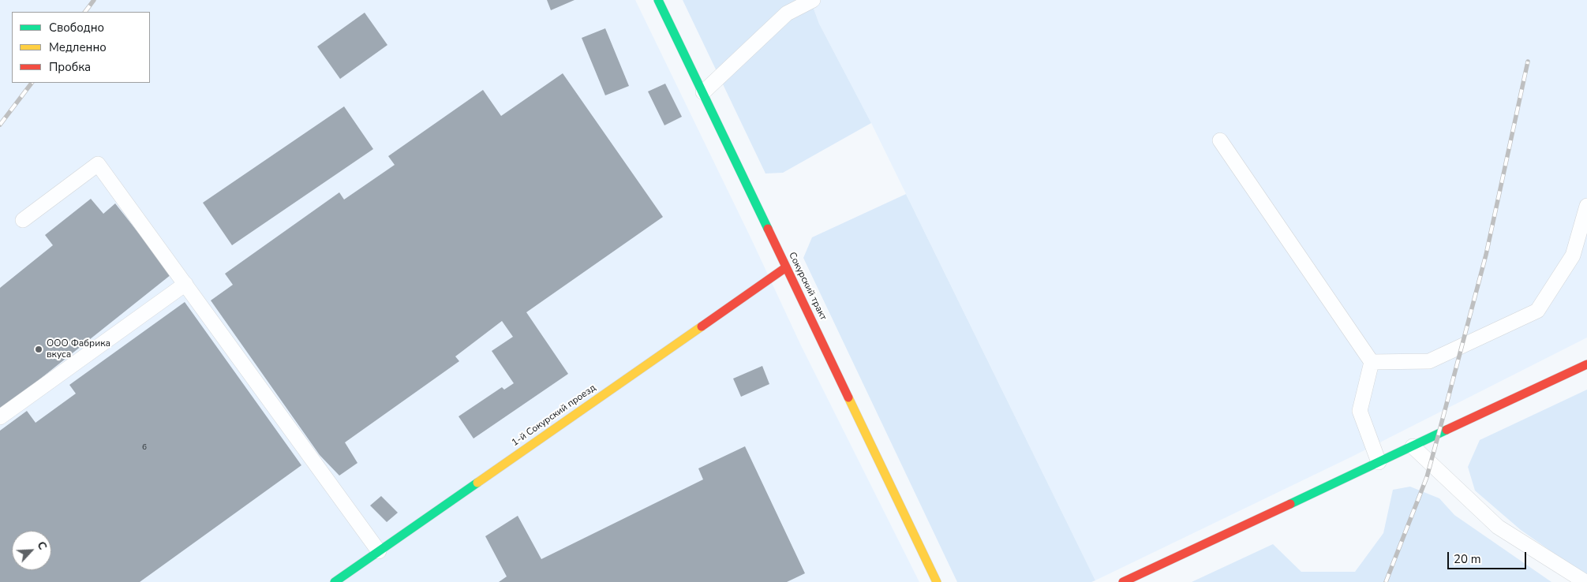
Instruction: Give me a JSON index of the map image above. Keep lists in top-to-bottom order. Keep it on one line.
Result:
{"streets":{"street":["Сокурский тракт","1-й Сокурский проезд"]},"crossings":[["Сокурский тракт","1-й Сокурский проезд"]],"places":["ООО Фабрика вкуса"],"house_numbers":["6"],"legend":["Свободно","Медленно","Пробка"],"scale_bar":"20 m","north":"top right"}
